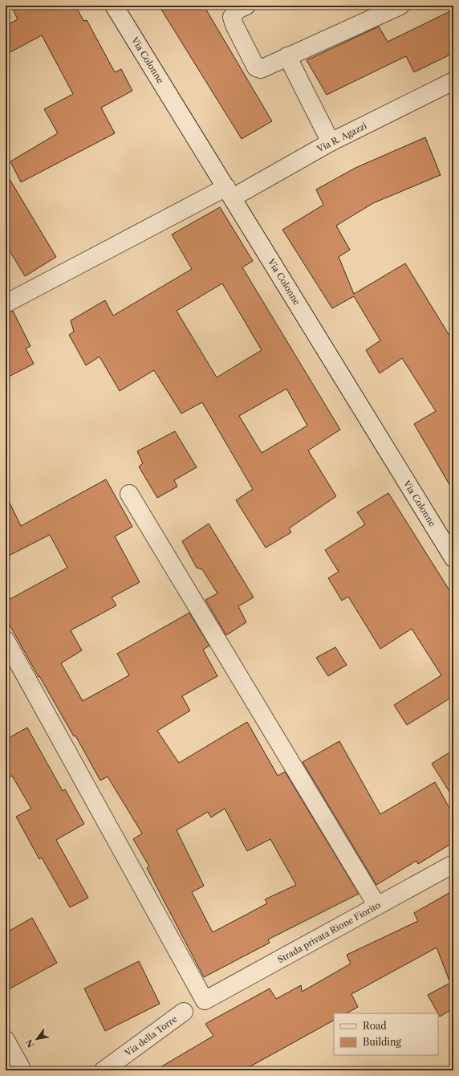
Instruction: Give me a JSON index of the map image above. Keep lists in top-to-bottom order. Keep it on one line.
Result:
{"streets":{"street":["Via Colonne","Via R. Agazzi","Strada privata Rione Fiorito","Via della Torre"]},"crossings":[["Via Colonne","Via R. Agazzi"]],"legend":["Road","Building"],"north":"bottom left"}
